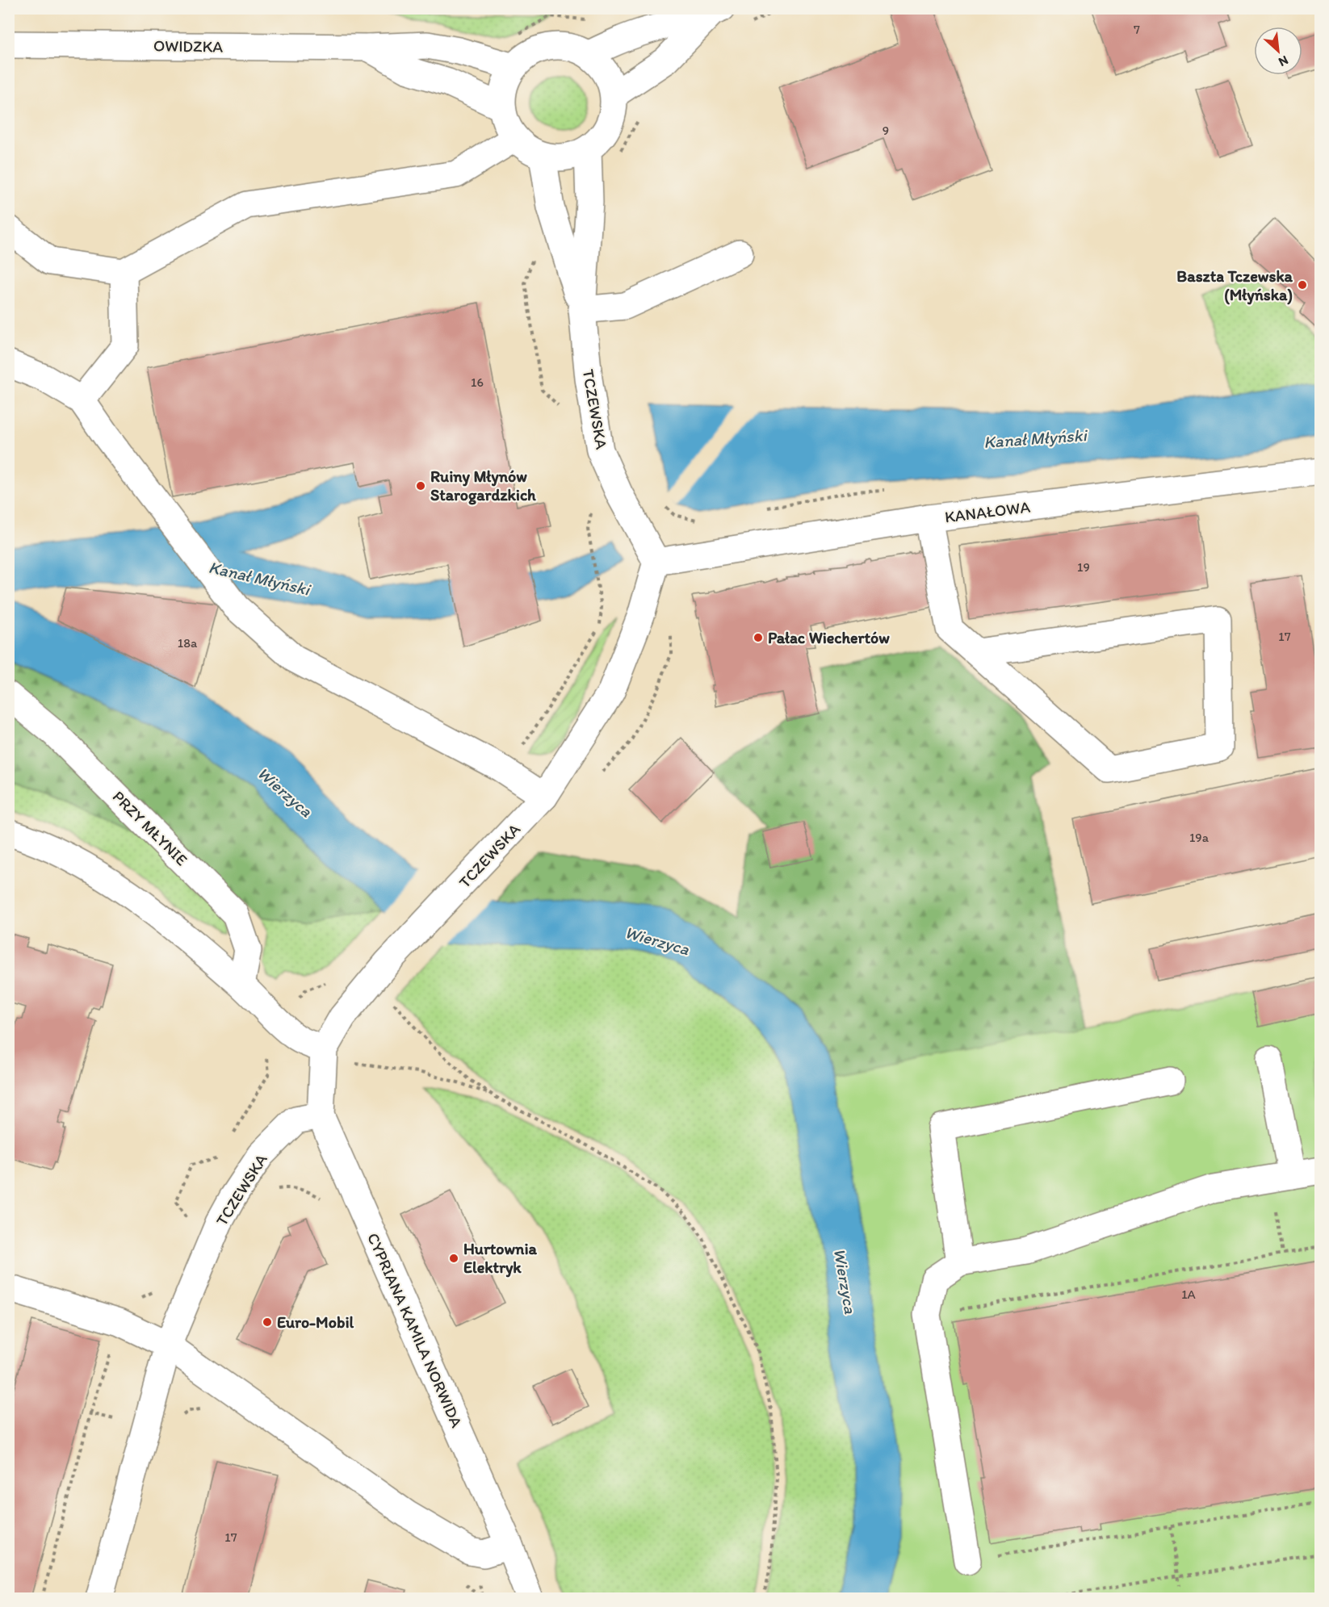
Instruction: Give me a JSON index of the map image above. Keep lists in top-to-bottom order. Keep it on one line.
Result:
{"streets":{"street":["OWIDZKA","TCZEWSKA","KANAŁOWA","PRZY MŁYNIE","CYPRIANA KAMILA NORWIDA"]},"crossings":[["OWIDZKA","TCZEWSKA"],["TCZEWSKA","KANAŁOWA"],["TCZEWSKA","CYPRIANA KAMILA NORWIDA"]],"water":["Kanał Młyński","Wierzyca"],"places":["Baszta Tczewska (Młyńska)","Ruiny Młynów Starogardzkich","Pałac Wiechertów","Hurtownia Elektryk","Euro-Mobil"],"house_numbers":["7","9","16","19","17","18a","19a","1A","17"],"north":"bottom right"}
